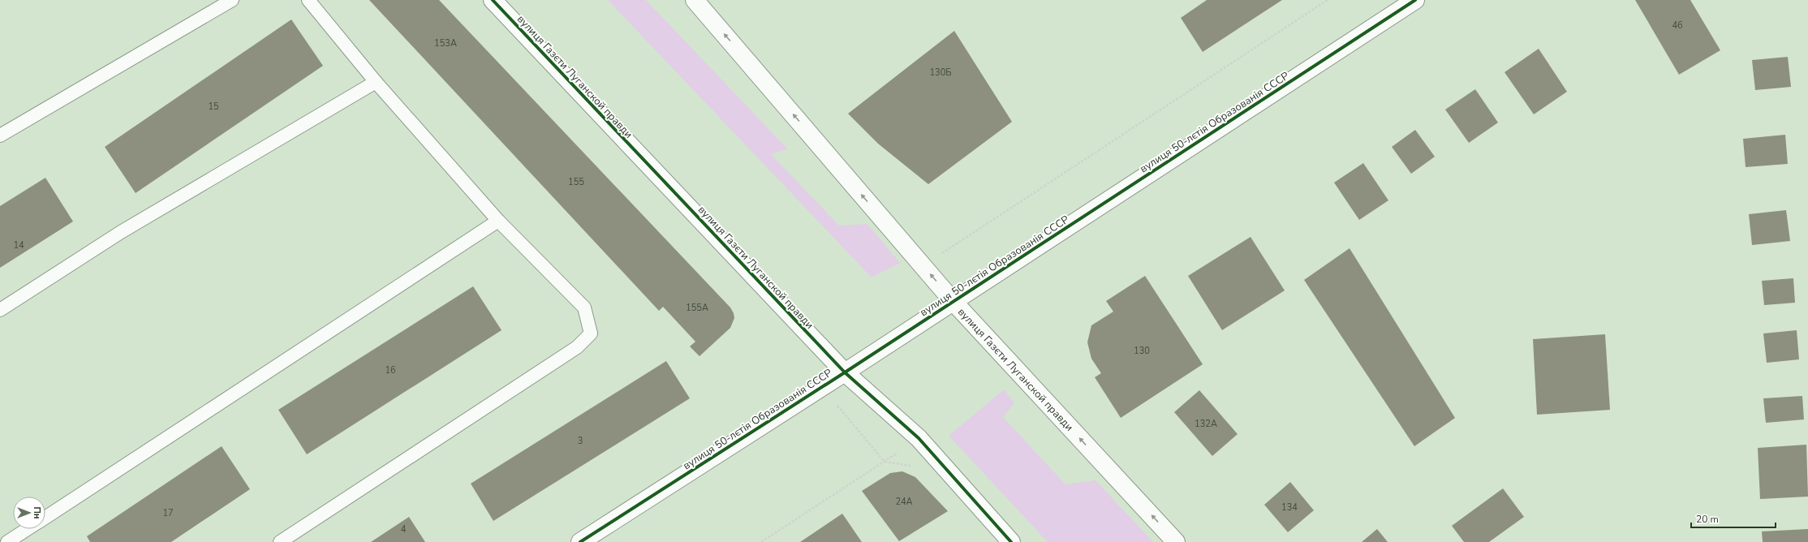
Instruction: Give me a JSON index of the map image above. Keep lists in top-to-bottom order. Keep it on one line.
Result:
{"streets":{"street":["вулиця Газєти Луганской правди","вулиця 50-лєтія Образованія СССР"]},"crossings":[["вулиця Газєти Луганской правди","вулиця 50-лєтія Образованія СССР"]],"house_numbers":["46","153А","130Б","15","155","14","155А","130","16","132А","3","24А","134","17","4"],"scale_bar":"20 m","north":"right"}
